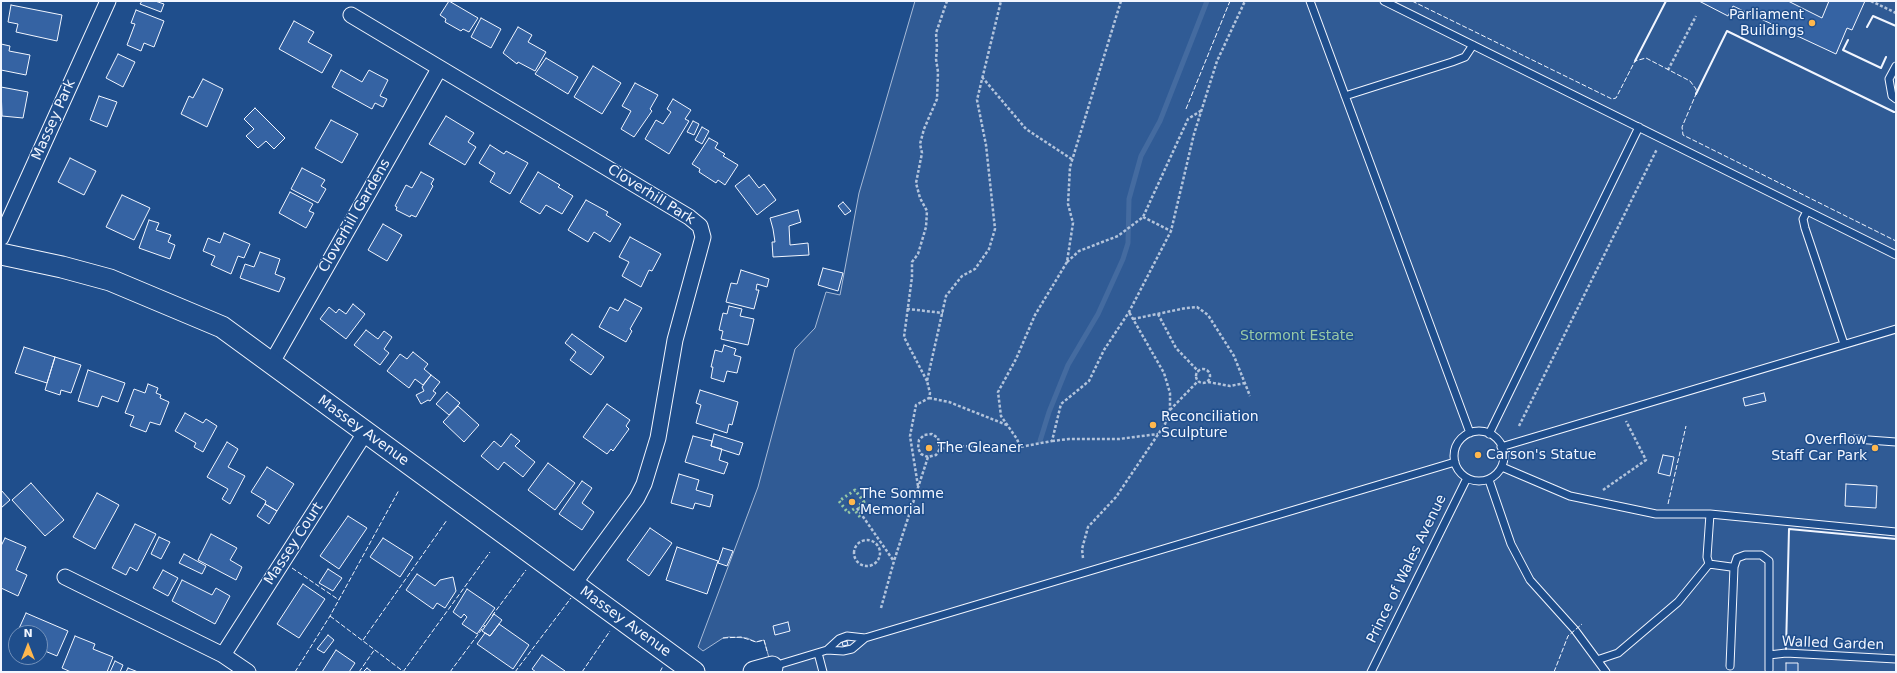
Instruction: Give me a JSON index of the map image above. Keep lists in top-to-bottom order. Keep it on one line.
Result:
{"streets":{"street":["Massey Park","Cloverhill Park","Cloverhill Gardens","Massey Avenue","Massey Court"],"lane":["Prince of Wales Avenue","Walled Garden"]},"crossings":[["Cloverhill Park","Cloverhill Gardens"],["Cloverhill Park","Massey Avenue"],["Cloverhill Gardens","Massey Avenue"],["Massey Avenue","Massey Court"]],"parks":["Stormont Estate"],"places":["Parliament Buildings","Reconciliation Sculpture","The Gleaner","Overflow Staff Car Park","Carson's Statue","The Somme Memorial"],"north":"top"}
